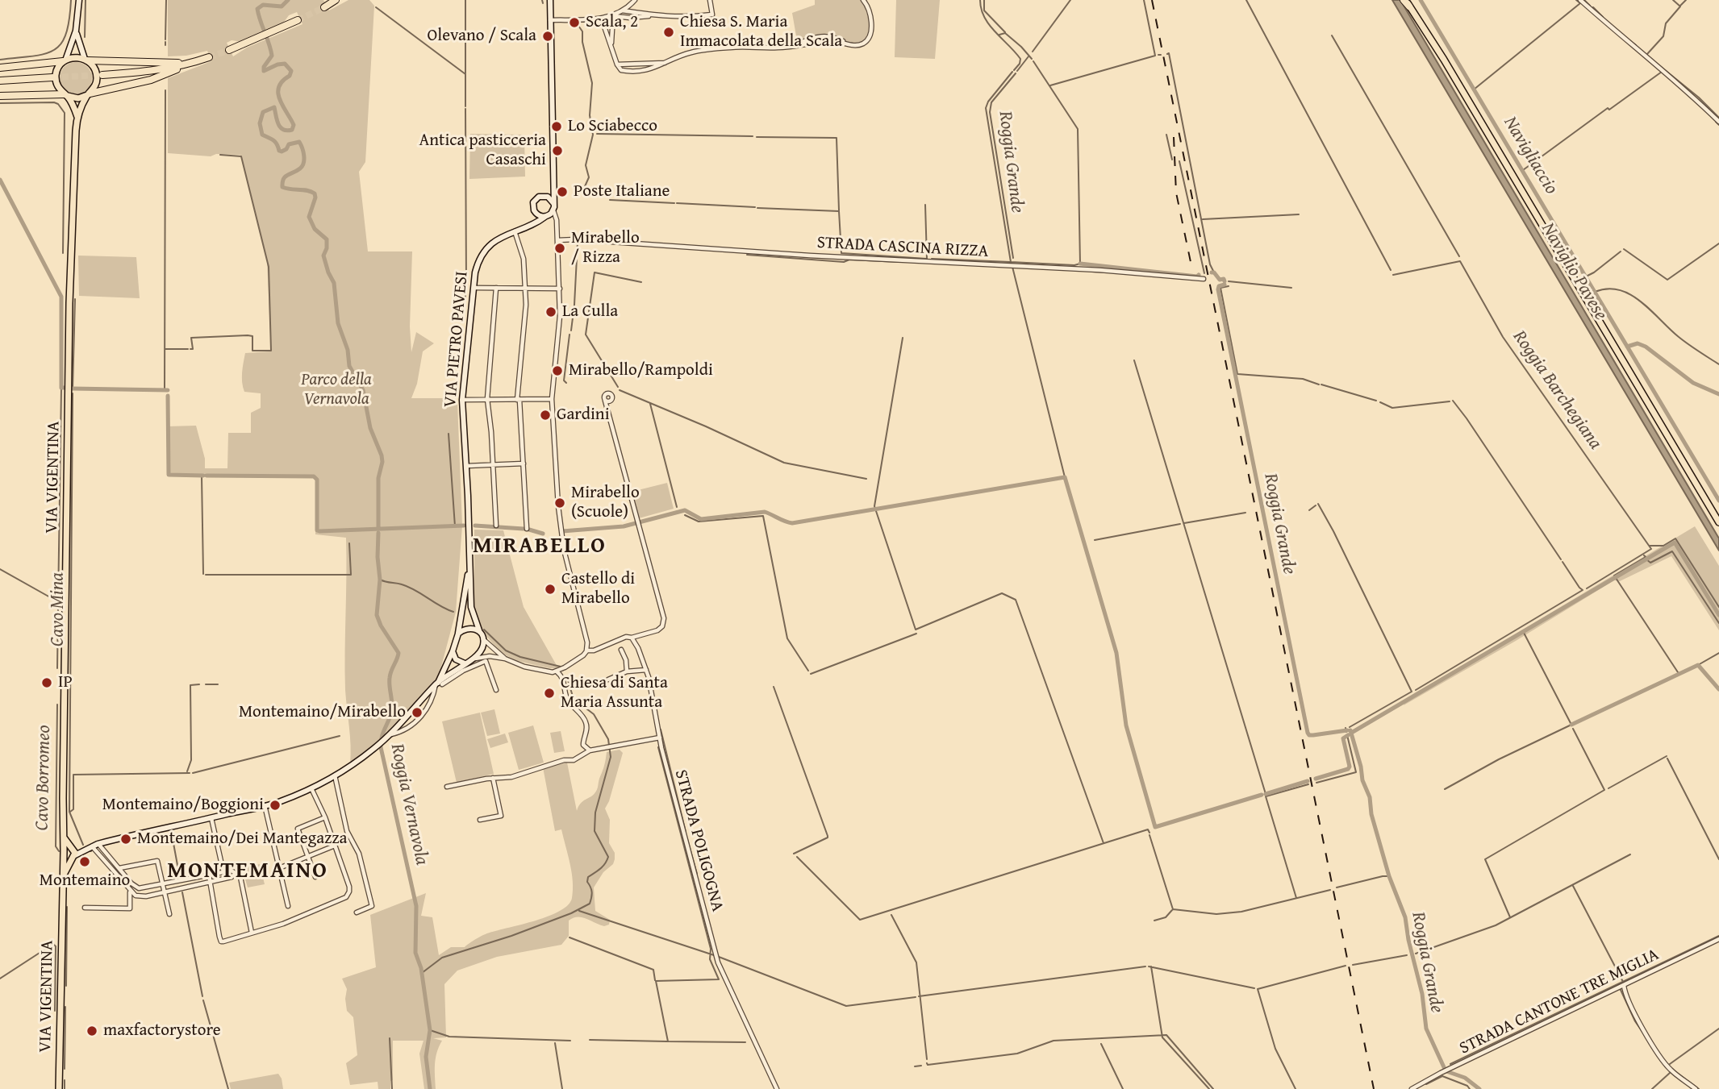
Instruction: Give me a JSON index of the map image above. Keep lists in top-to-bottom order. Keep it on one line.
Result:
{"streets":{"main road":["VIA VIGENTINA"],"street":["STRADA CASCINA RIZZA","VIA PIETRO PAVESI","STRADA POLIGOGNA","STRADA CANTONE TRE MIGLIA"]},"districts":["MIRABELLO","MONTEMAINO"],"water":["Navigliaccio","Roggia Grande","Naviglio Pavese","Roggia Barchegiana","Cavo Mina","Cavo Borromeo","Roggia Vernavola"],"parks":["Parco della Vernavola"],"places":["Scala, 2","Chiesa S. Maria Immacolata della Scala","Olevano / Scala","Lo Sciabecco","Antica pasticceria Casaschi","Poste Italiane","Mirabello / Rizza","La Culla","Mirabello/Rampoldi","Gardini","Mirabello (Scuole)","Castello di Mirabello","IP","Chiesa di Santa Maria Assunta","Montemaino/Mirabello","Montemaino/Boggioni","Montemaino/Dei Mantegazza","Montemaino","maxfactorystore"]}
